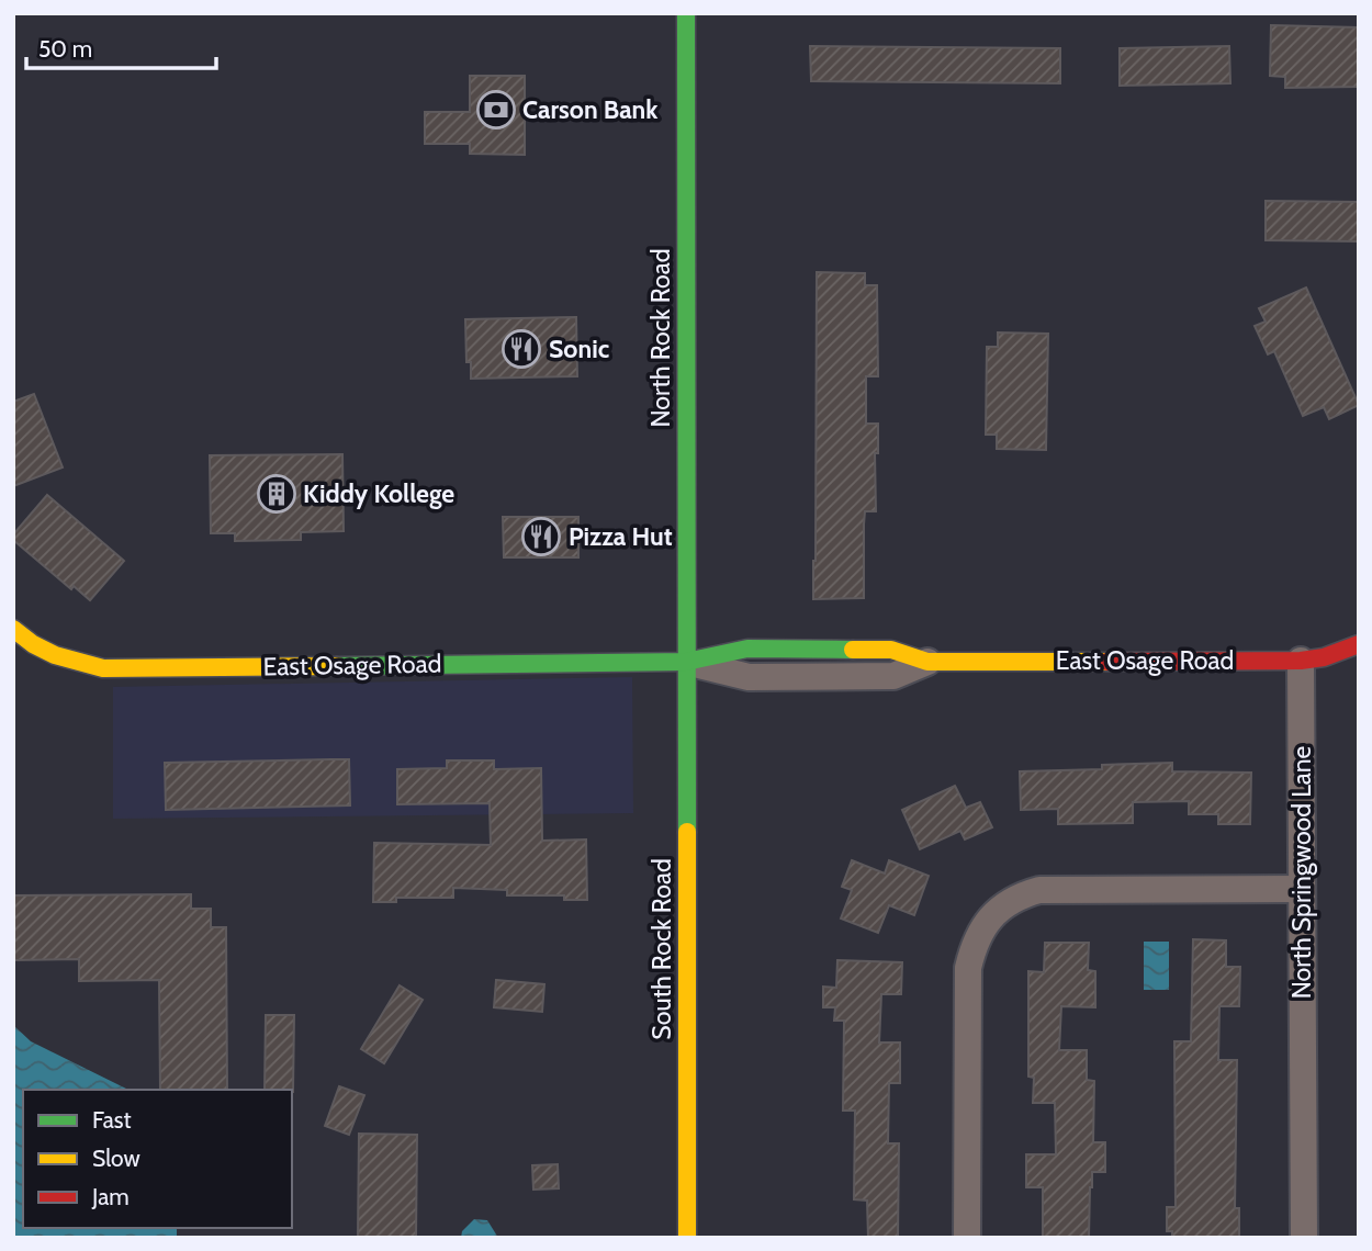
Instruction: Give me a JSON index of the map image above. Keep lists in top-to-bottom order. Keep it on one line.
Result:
{"streets":{"main road":["North Rock Road","East Osage Road","South Rock Road"],"street":["North Springwood Lane"]},"crossings":[["North Rock Road","East Osage Road"],["North Rock Road","South Rock Road"],["East Osage Road","North Springwood Lane"],["East Osage Road","South Rock Road"]],"places":{"bank":["Carson Bank"],"restaurant":["Sonic","Pizza Hut"],"building":["Kiddy Kollege"]},"legend":["Fast","Slow","Jam"],"scale_bar":"50 m"}
